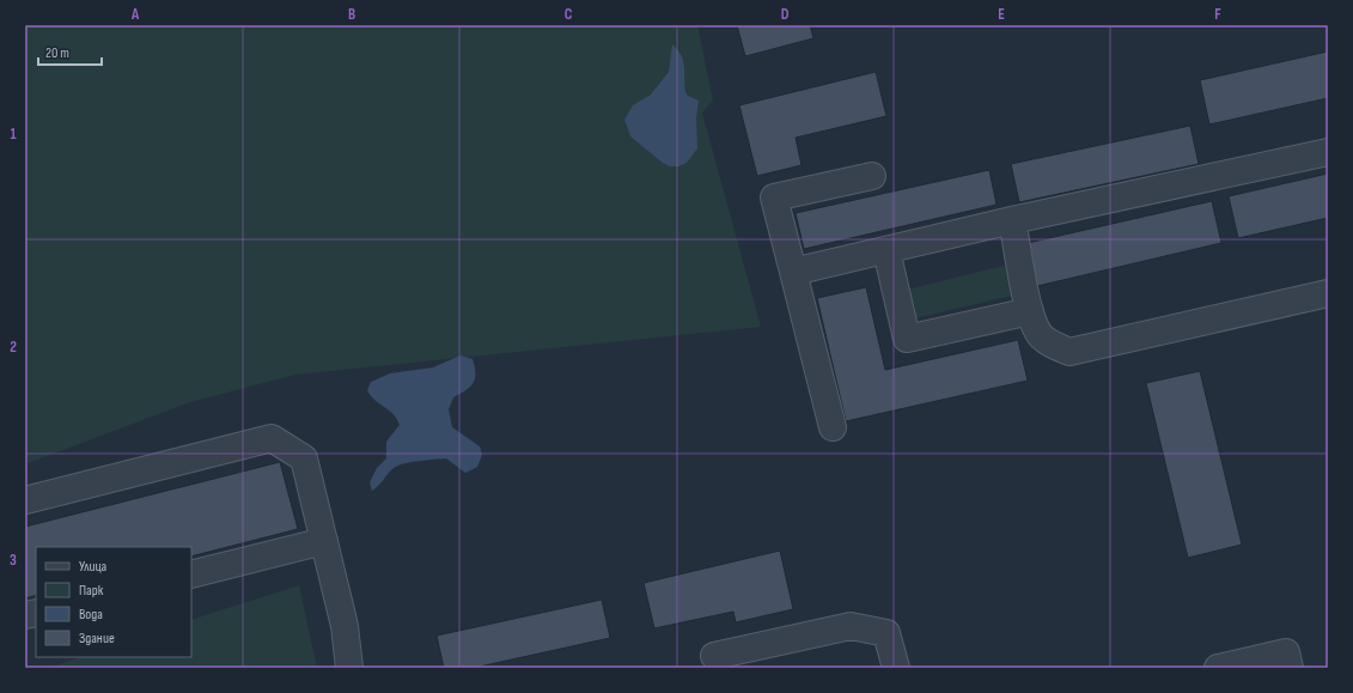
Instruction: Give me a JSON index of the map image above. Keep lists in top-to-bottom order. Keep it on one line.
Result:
{"legend":["Улица","Парк","Вода","Здание"],"scale_bar":"20 m","grid":{"columns":["A","B","C","D","E","F"],"rows":["1","2","3"]}}
